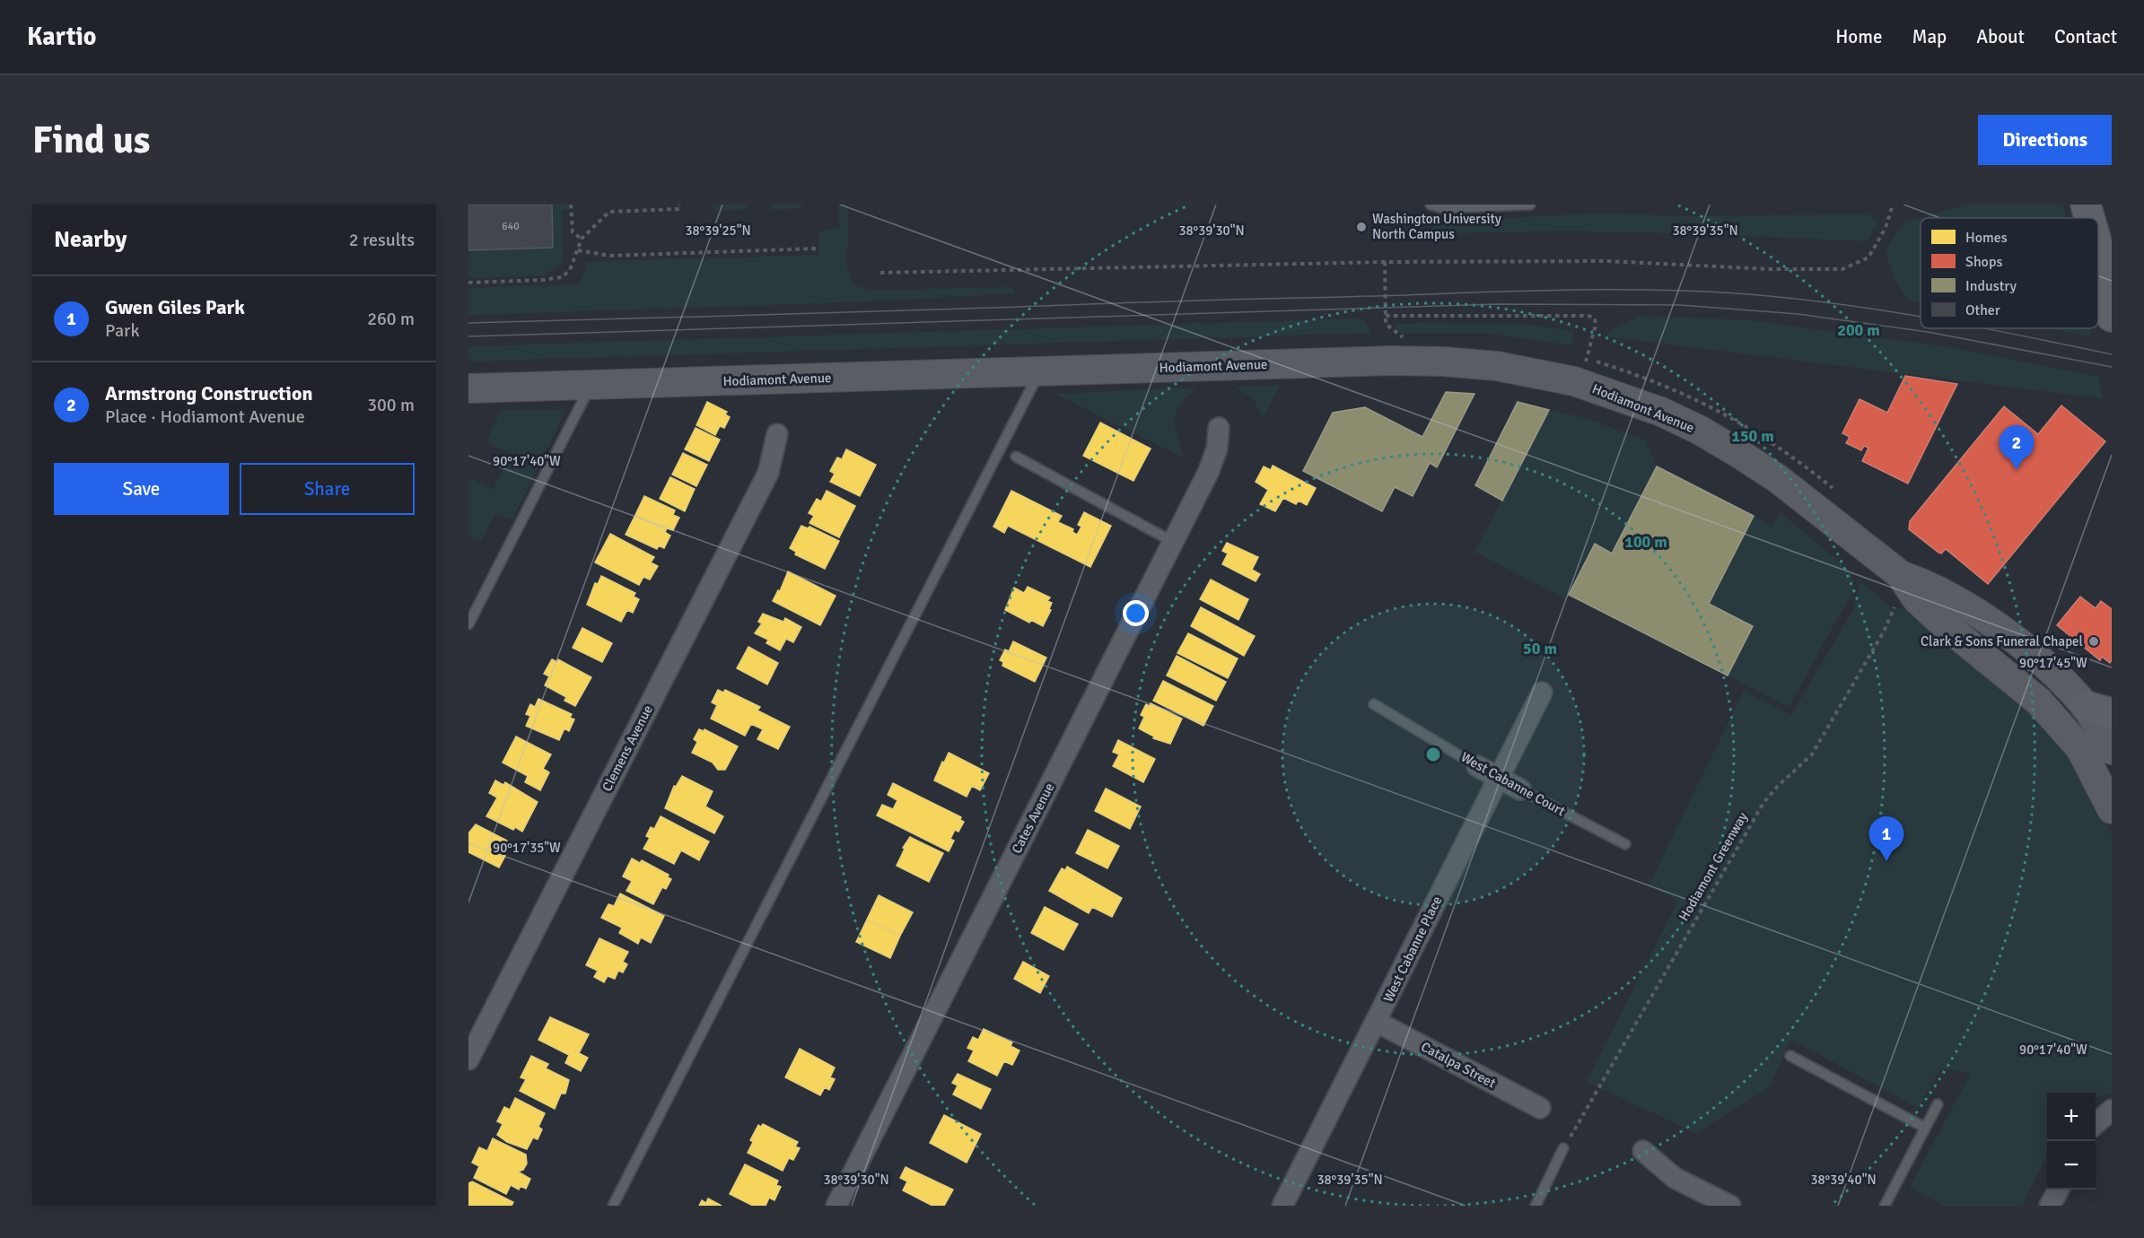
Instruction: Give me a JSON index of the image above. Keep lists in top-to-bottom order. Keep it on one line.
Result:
{"streets":{"street":["Hodiamont Avenue","Clemens Avenue","West Cabanne Court","Cates Avenue","West Cabanne Place","Catalpa Street"],"path":["Hodiamont Greenway"]},"crossings":[["West Cabanne Court","West Cabanne Place"],["West Cabanne Place","Catalpa Street"]],"places":["Washington University North Campus","Clark & Sons Funeral Chapel"],"house_numbers":["640"],"legend":["Homes","Shops","Industry","Other"],"page":{"header":"Kartio","nav":["Home","Map","About","Contact"],"buttons":["Directions",["Save","Share"]],"title":"Find us","heading":["Nearby","2 results"],"list":[{"mark":"1","name":"Gwen Giles Park","note":"Park","value":"260 m"},{"mark":"2","name":"Armstrong Construction","note":"Place · Hodiamont Avenue","value":"300 m"}],"pins":["2","1"],"map_buttons":["+","−"]},"coordinates":["38°39'25\"N","38°39'30\"N","38°39'35\"N","90°17'40\"W","90°17'45\"W","90°17'35\"W","38°39'40\"N"],"rings":["200 m","150 m","100 m","50 m"]}
